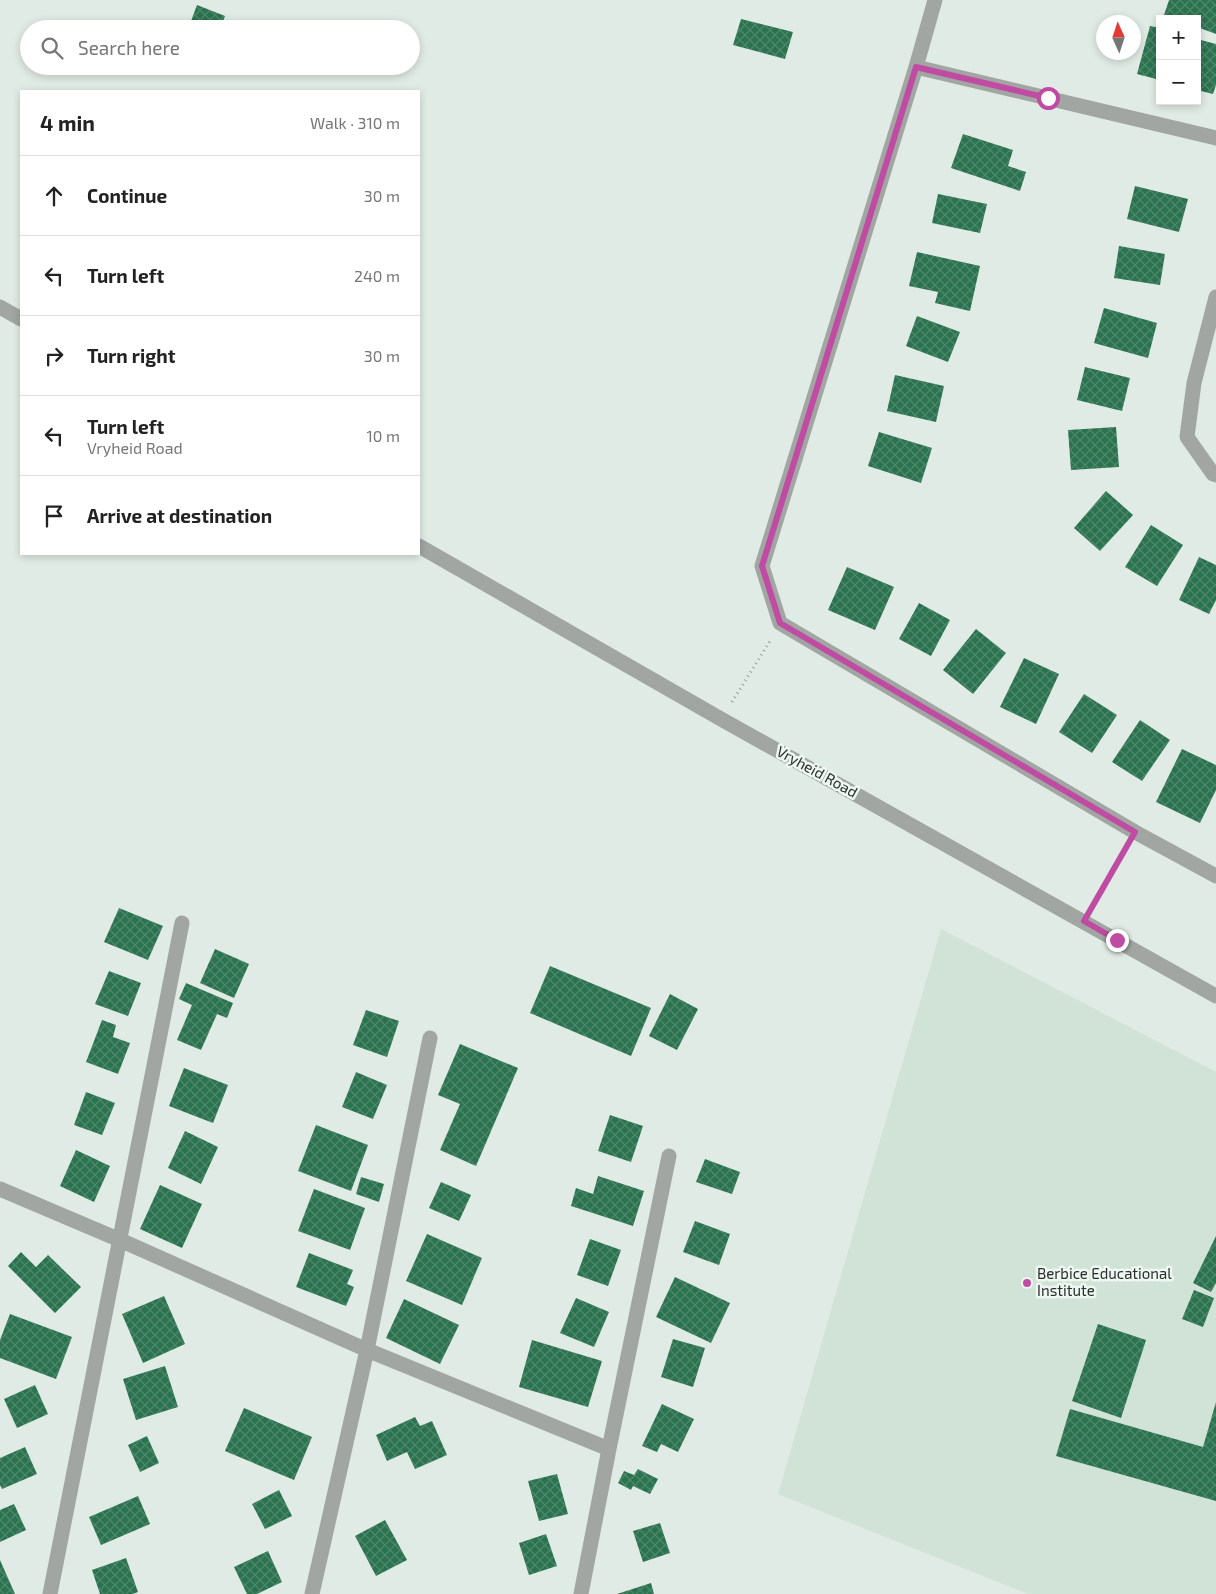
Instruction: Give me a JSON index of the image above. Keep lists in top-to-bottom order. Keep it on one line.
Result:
{"streets":{"street":["Vryheid Road"]},"places":["Berbice Educational Institute"],"north":"top","page":{"map_buttons":["+","−"],"search":"Search here","heading":["4 min","Walk · 310 m"],"list":[["Continue","30 m"],["Turn left","240 m"],["Turn right","30 m"],["Turn left","Vryheid Road","10 m"],"Arrive at destination"]}}
